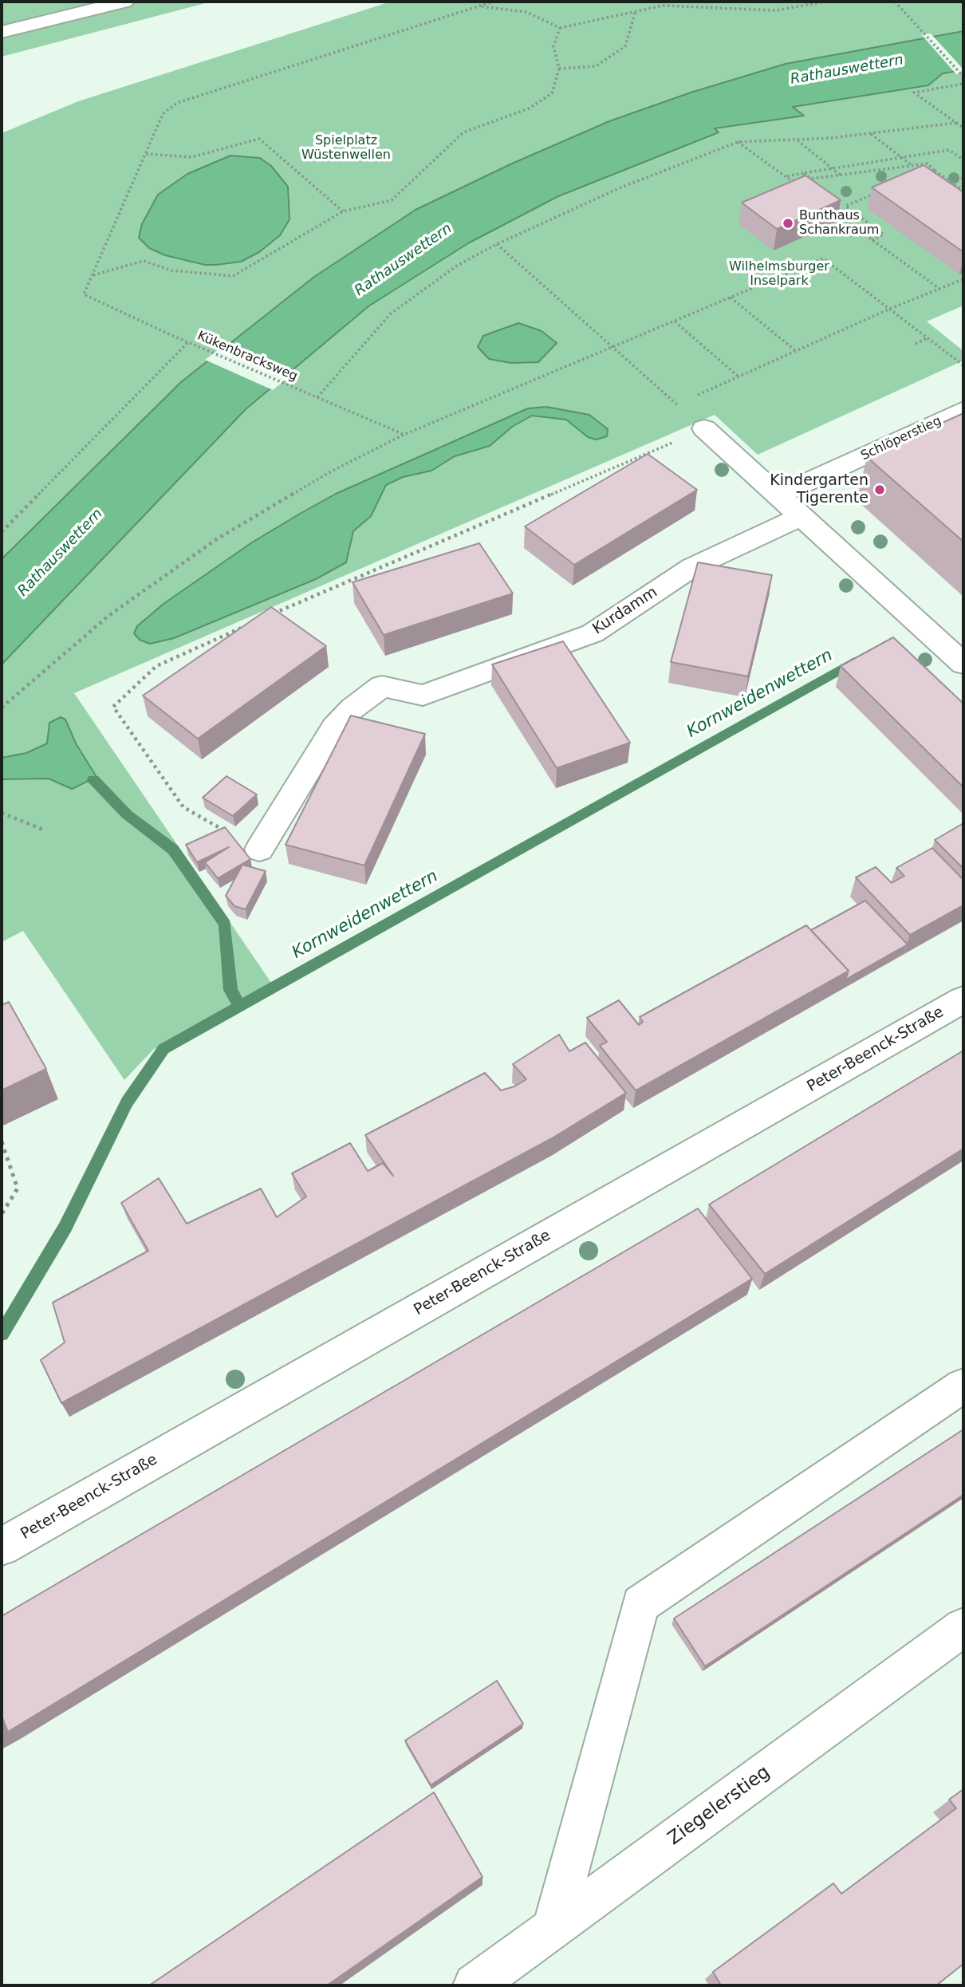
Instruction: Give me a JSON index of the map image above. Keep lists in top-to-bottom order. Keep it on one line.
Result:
{"streets":{"street":["Schlöperstieg","Kurdamm","Peter-Beenck-Straße","Ziegelerstieg"],"path":["Kükenbracksweg"]},"water":["Rathauswettern","Kornweidenwettern"],"parks":["Spielplatz Wüstenwellen","Wilhelmsburger Inselpark"],"places":["Bunthaus Schankraum","Kindergarten Tigerente"]}
